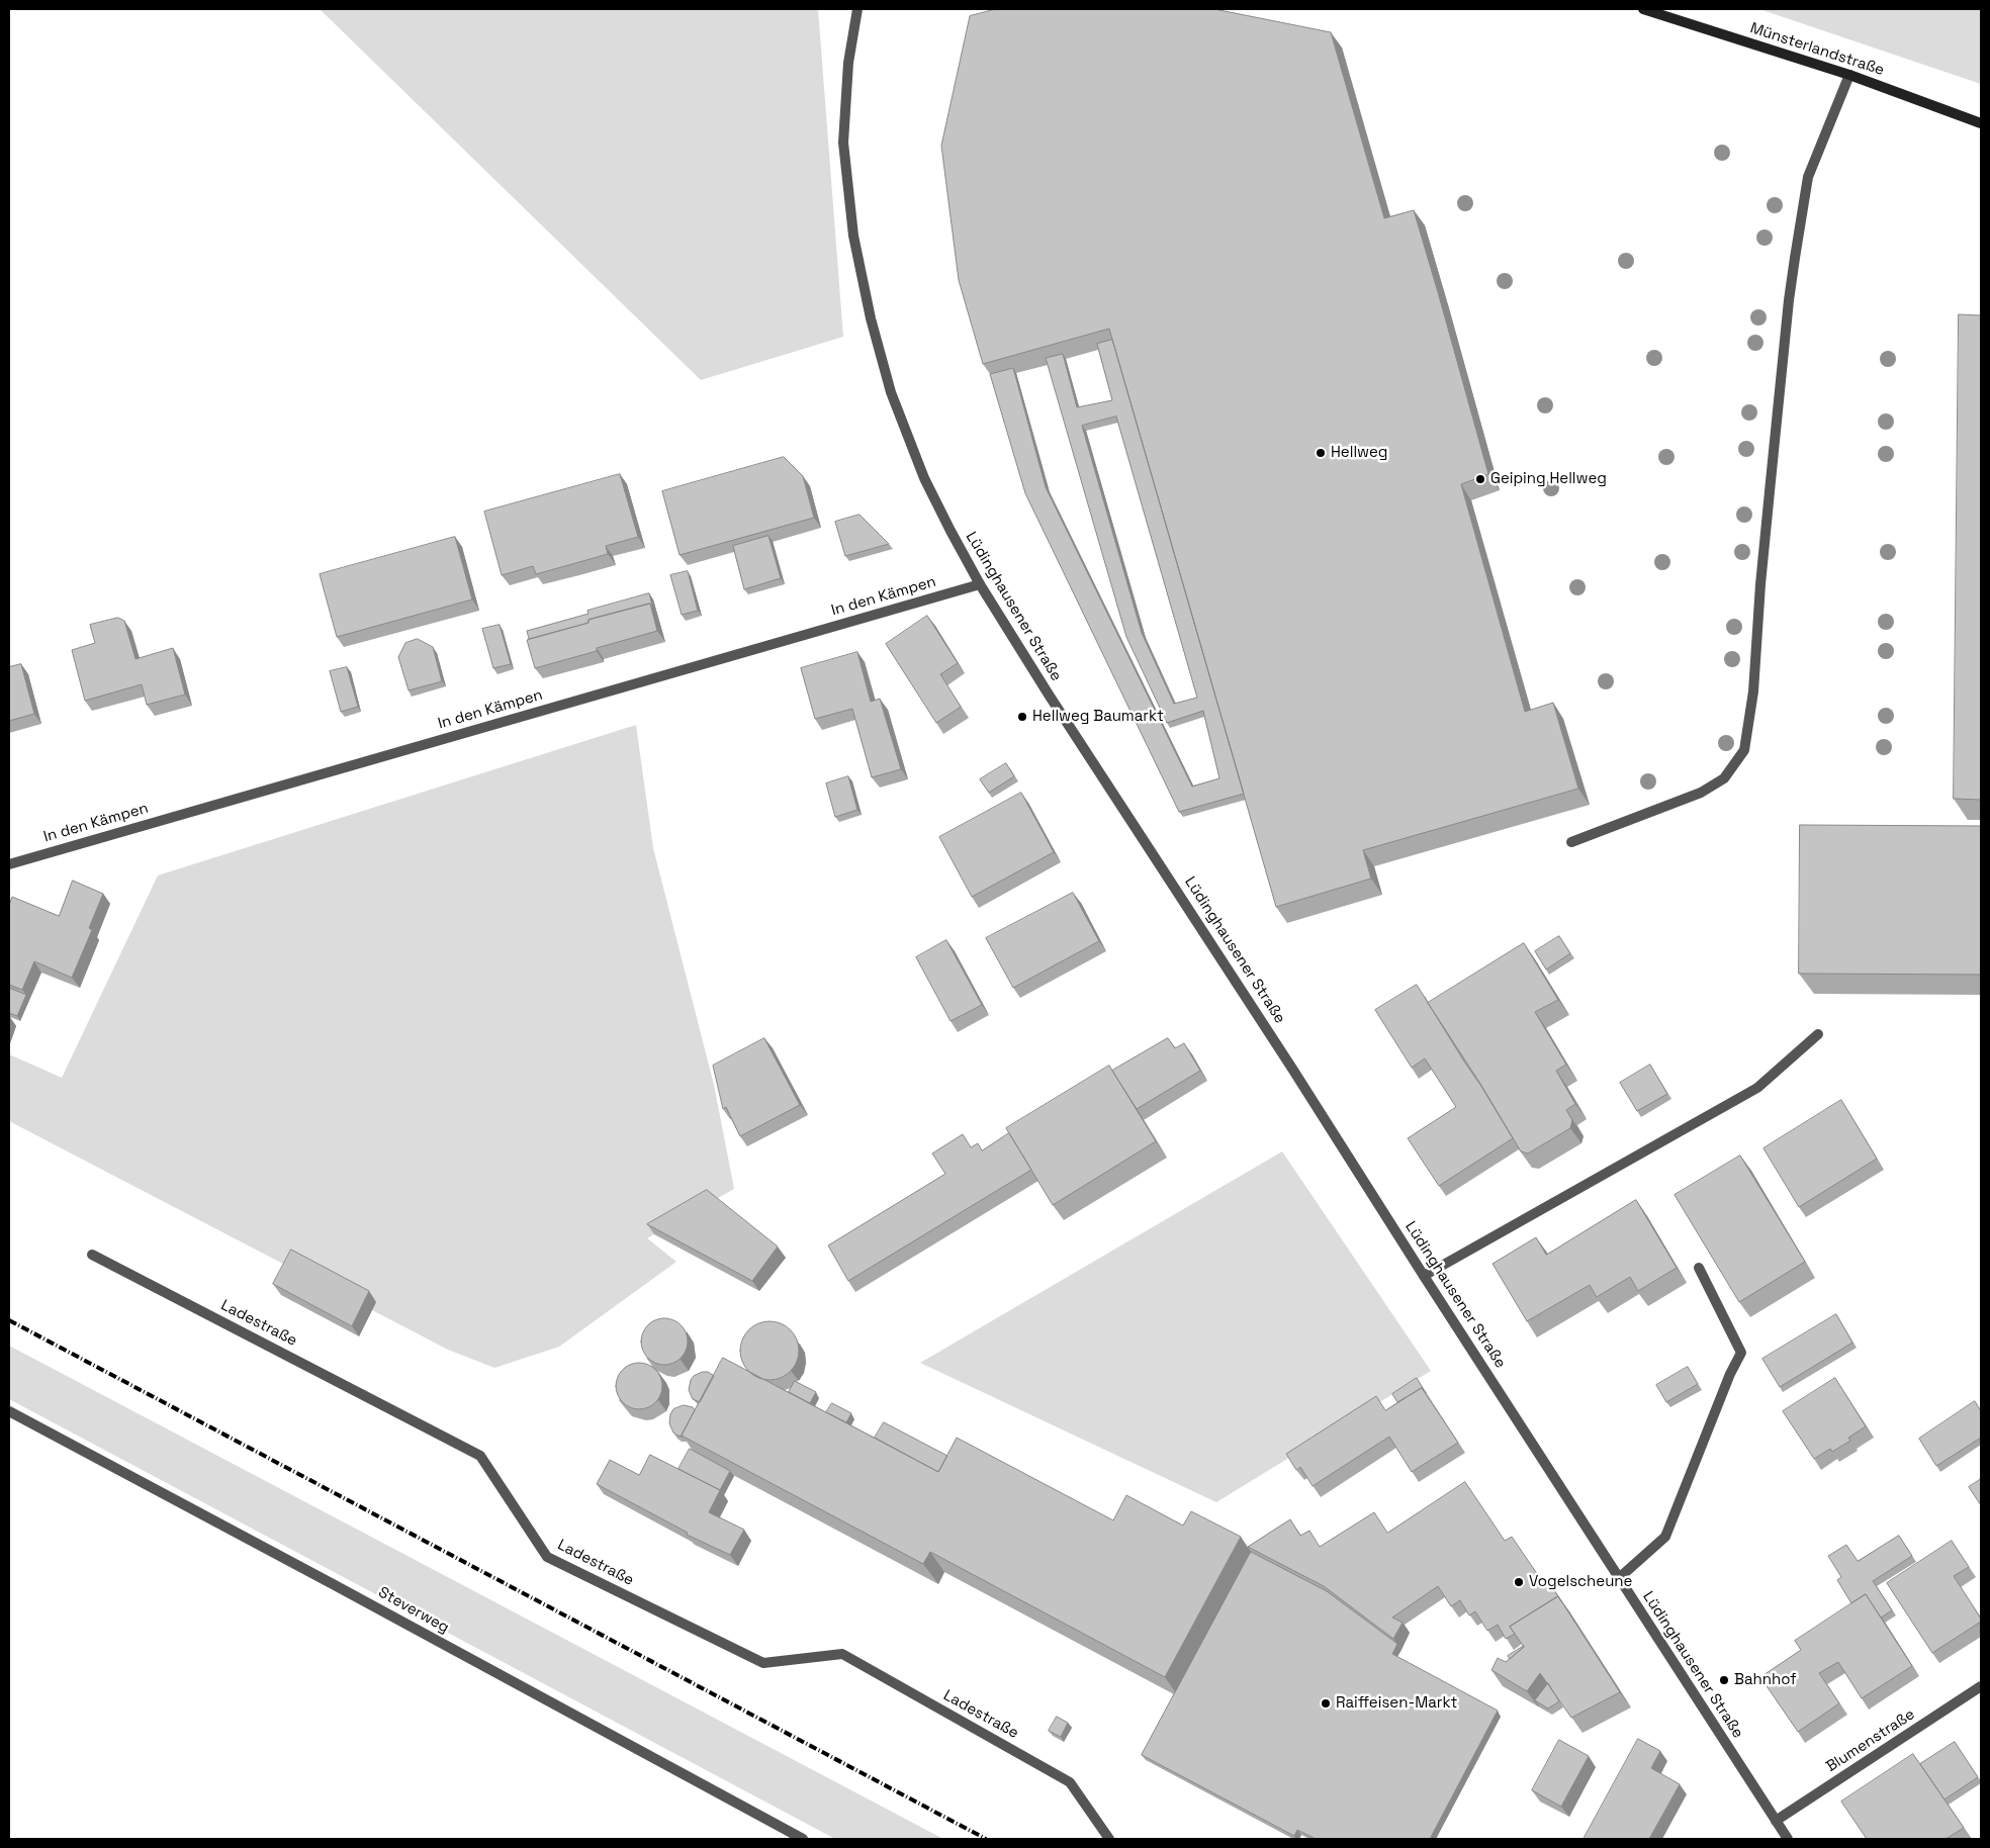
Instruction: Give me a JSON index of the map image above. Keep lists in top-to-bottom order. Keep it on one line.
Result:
{"streets":{"main road":["Münsterlandstraße"],"street":["In den Kämpen","Lüdinghausener Straße","Ladestraße","Steverweg","Blumenstraße"]},"crossings":[["In den Kämpen","Lüdinghausener Straße"],["Lüdinghausener Straße","Blumenstraße"]],"places":["Hellweg","Geiping Hellweg","Hellweg Baumarkt","Vogelscheune","Bahnhof","Raiffeisen-Markt"]}
